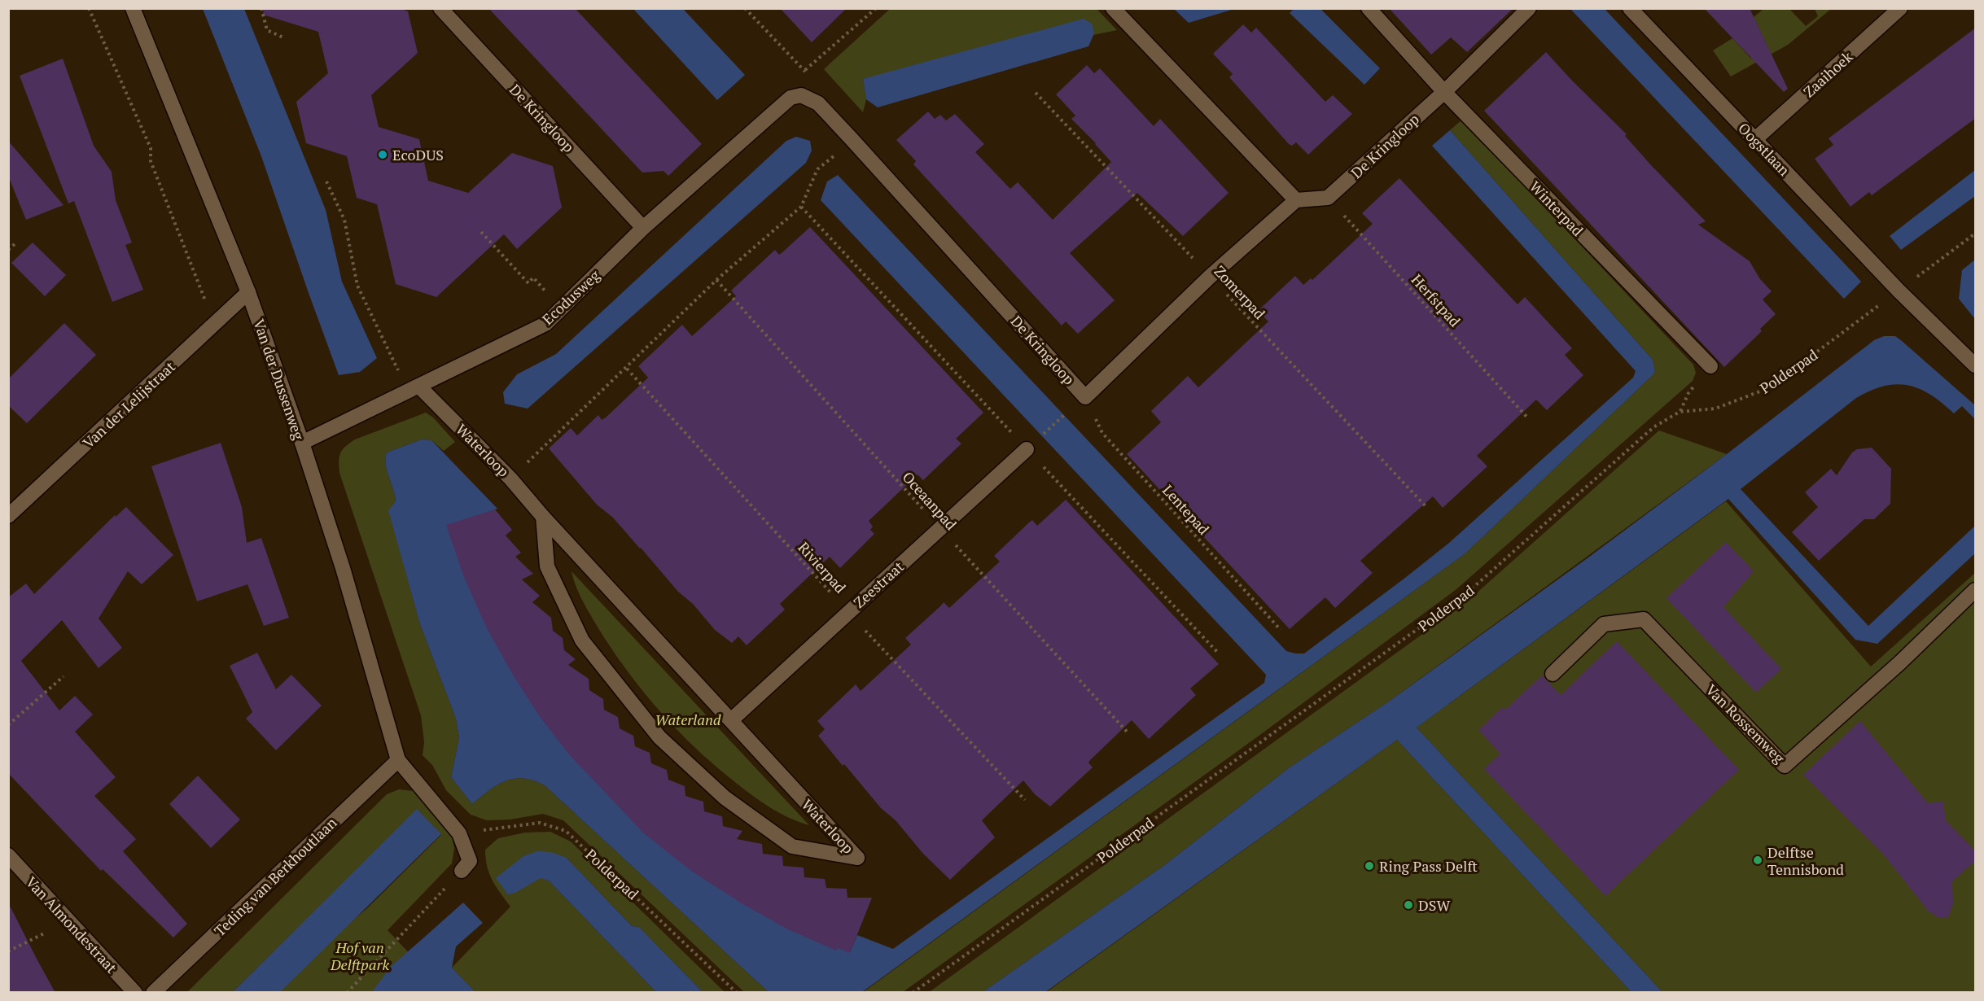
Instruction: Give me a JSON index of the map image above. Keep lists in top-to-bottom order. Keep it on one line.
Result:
{"streets":{"street":["Zaaihoek","De Kringloop","Oogstlaan","Winterpad","Ecodusweg","Van der Dussenweg","Van der Lelijstraat","Waterloop","Zeestraat","Van Rossemweg","Teding van Berkhoutlaan","Van Almondestraat"],"path":["Zomerpad","Herfstpad","Polderpad","Oceaanpad","Lentepad","Rivierpad"]},"crossings":[["Zaaihoek","Oogstlaan"],["De Kringloop","Winterpad"],["De Kringloop","Zomerpad"],["De Kringloop","Ecodusweg"],["De Kringloop","Herfstpad"],["De Kringloop","Lentepad"],["Oogstlaan","Polderpad"],["Ecodusweg","Van der Dussenweg"],["Ecodusweg","Waterloop"],["Van der Dussenweg","Van der Lelijstraat"],["Van der Dussenweg","Teding van Berkhoutlaan"],["Waterloop","Zeestraat"],["Oceaanpad","Zeestraat"],["Rivierpad","Zeestraat"]],"parks":["Waterland","Hof van Delftpark"],"places":["EcoDUS","Delftse Tennisbond","Ring Pass Delft","DSW"]}
